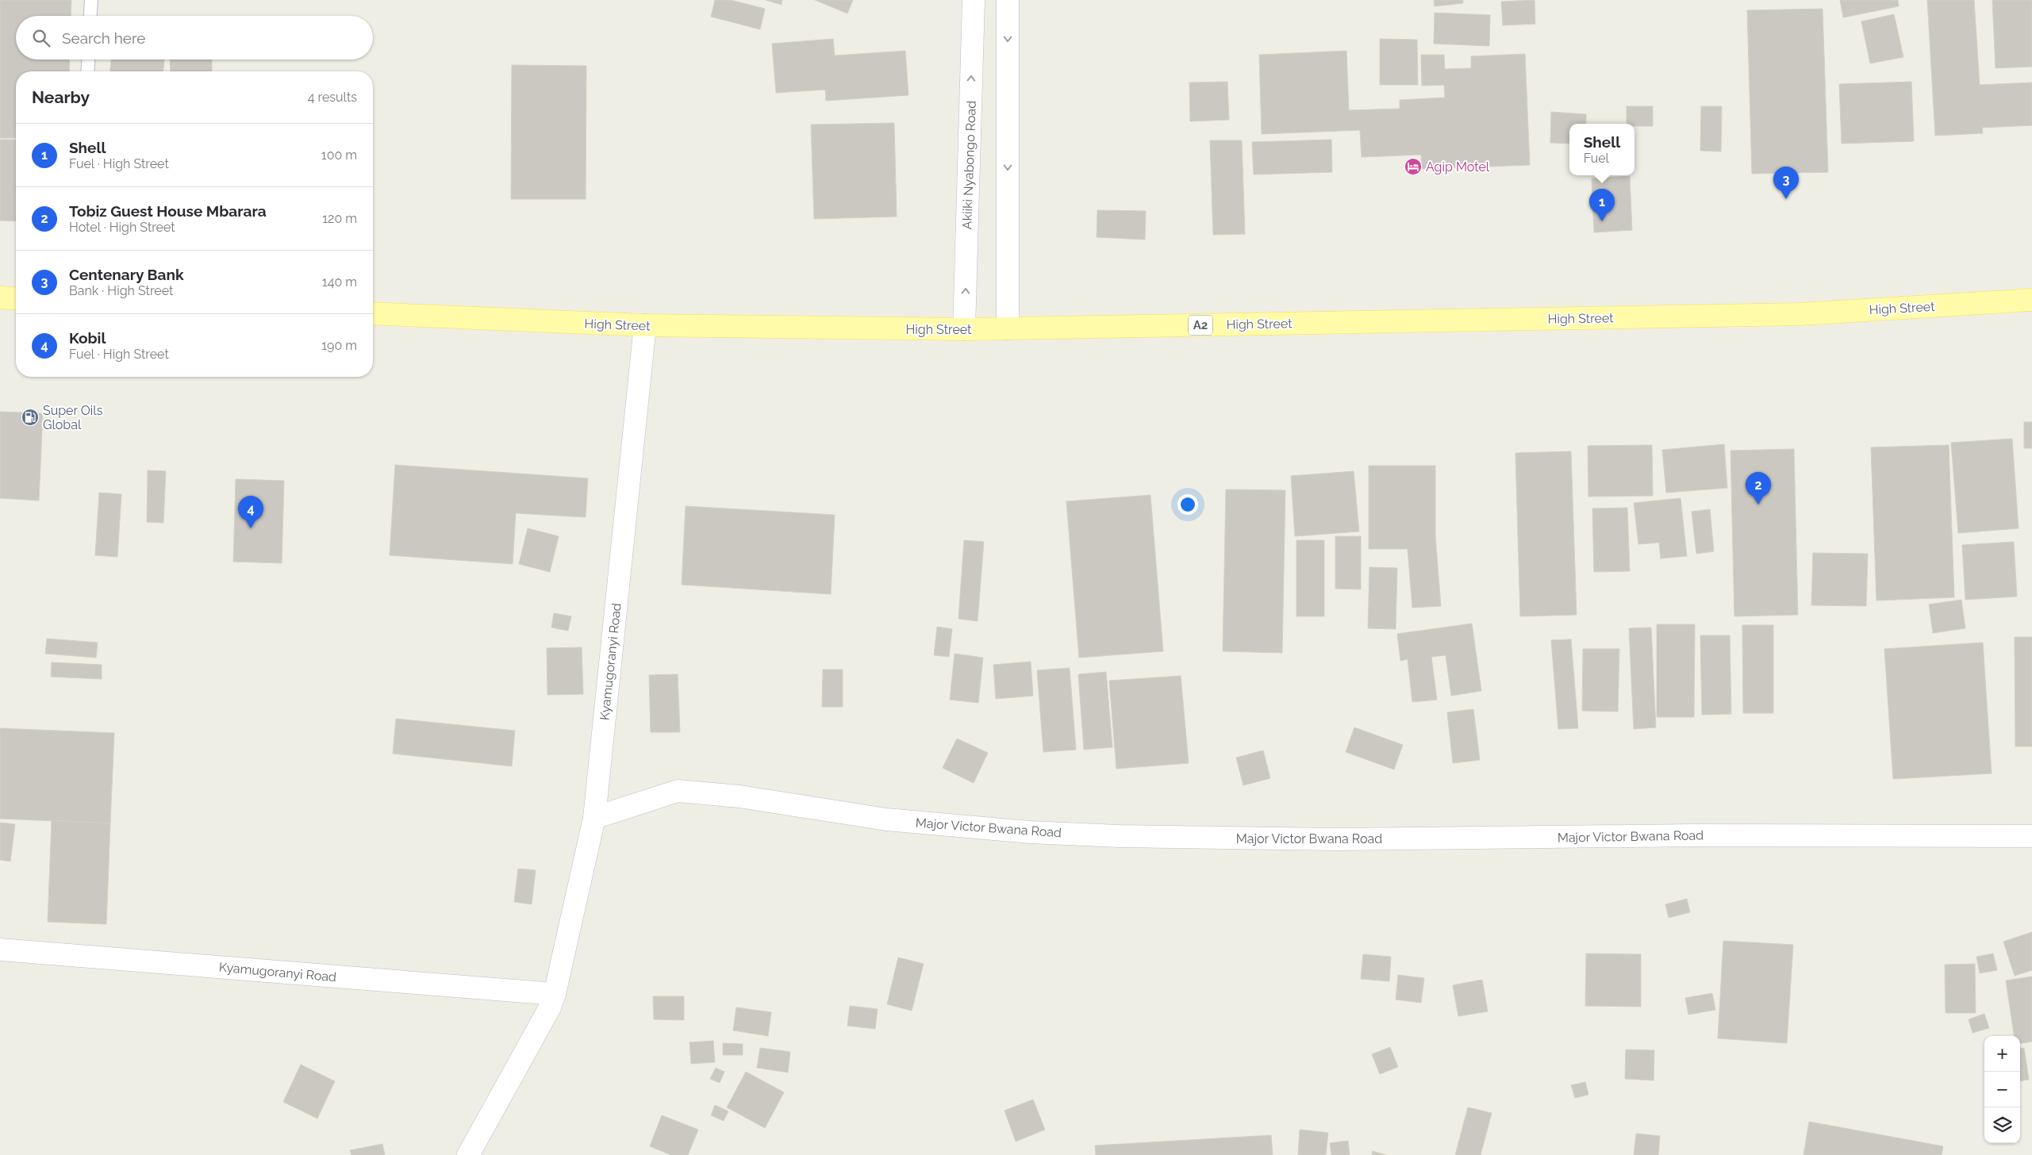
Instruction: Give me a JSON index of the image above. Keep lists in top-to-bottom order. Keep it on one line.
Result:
{"streets":{"main road":["High Street","A2"],"street":["Akiiki Nyabongo Road","Kyamugoranyi Road","Major Victor Bwana Road"]},"crossings":[["Akiiki Nyabongo Road","High Street"],["High Street","Kyamugoranyi Road"],["Kyamugoranyi Road","Major Victor Bwana Road"]],"places":{"hotel":["Agip Motel"],"fuel station":["Super Oils Global"]},"page":{"search":"Search here","heading":["Nearby","4 results"],"list":[{"mark":"1","name":"Shell","note":"Fuel · High Street","value":"100 m"},{"mark":"2","name":"Tobiz Guest House Mbarara","note":"Hotel · High Street","value":"120 m"},{"mark":"3","name":"Centenary Bank","note":"Bank · High Street","value":"140 m"},{"mark":"4","name":"Kobil","note":"Fuel · High Street","value":"190 m"}],"popup":["Shell","Fuel"],"pins":["3","1","2","4"],"map_buttons":["+","−"]}}
